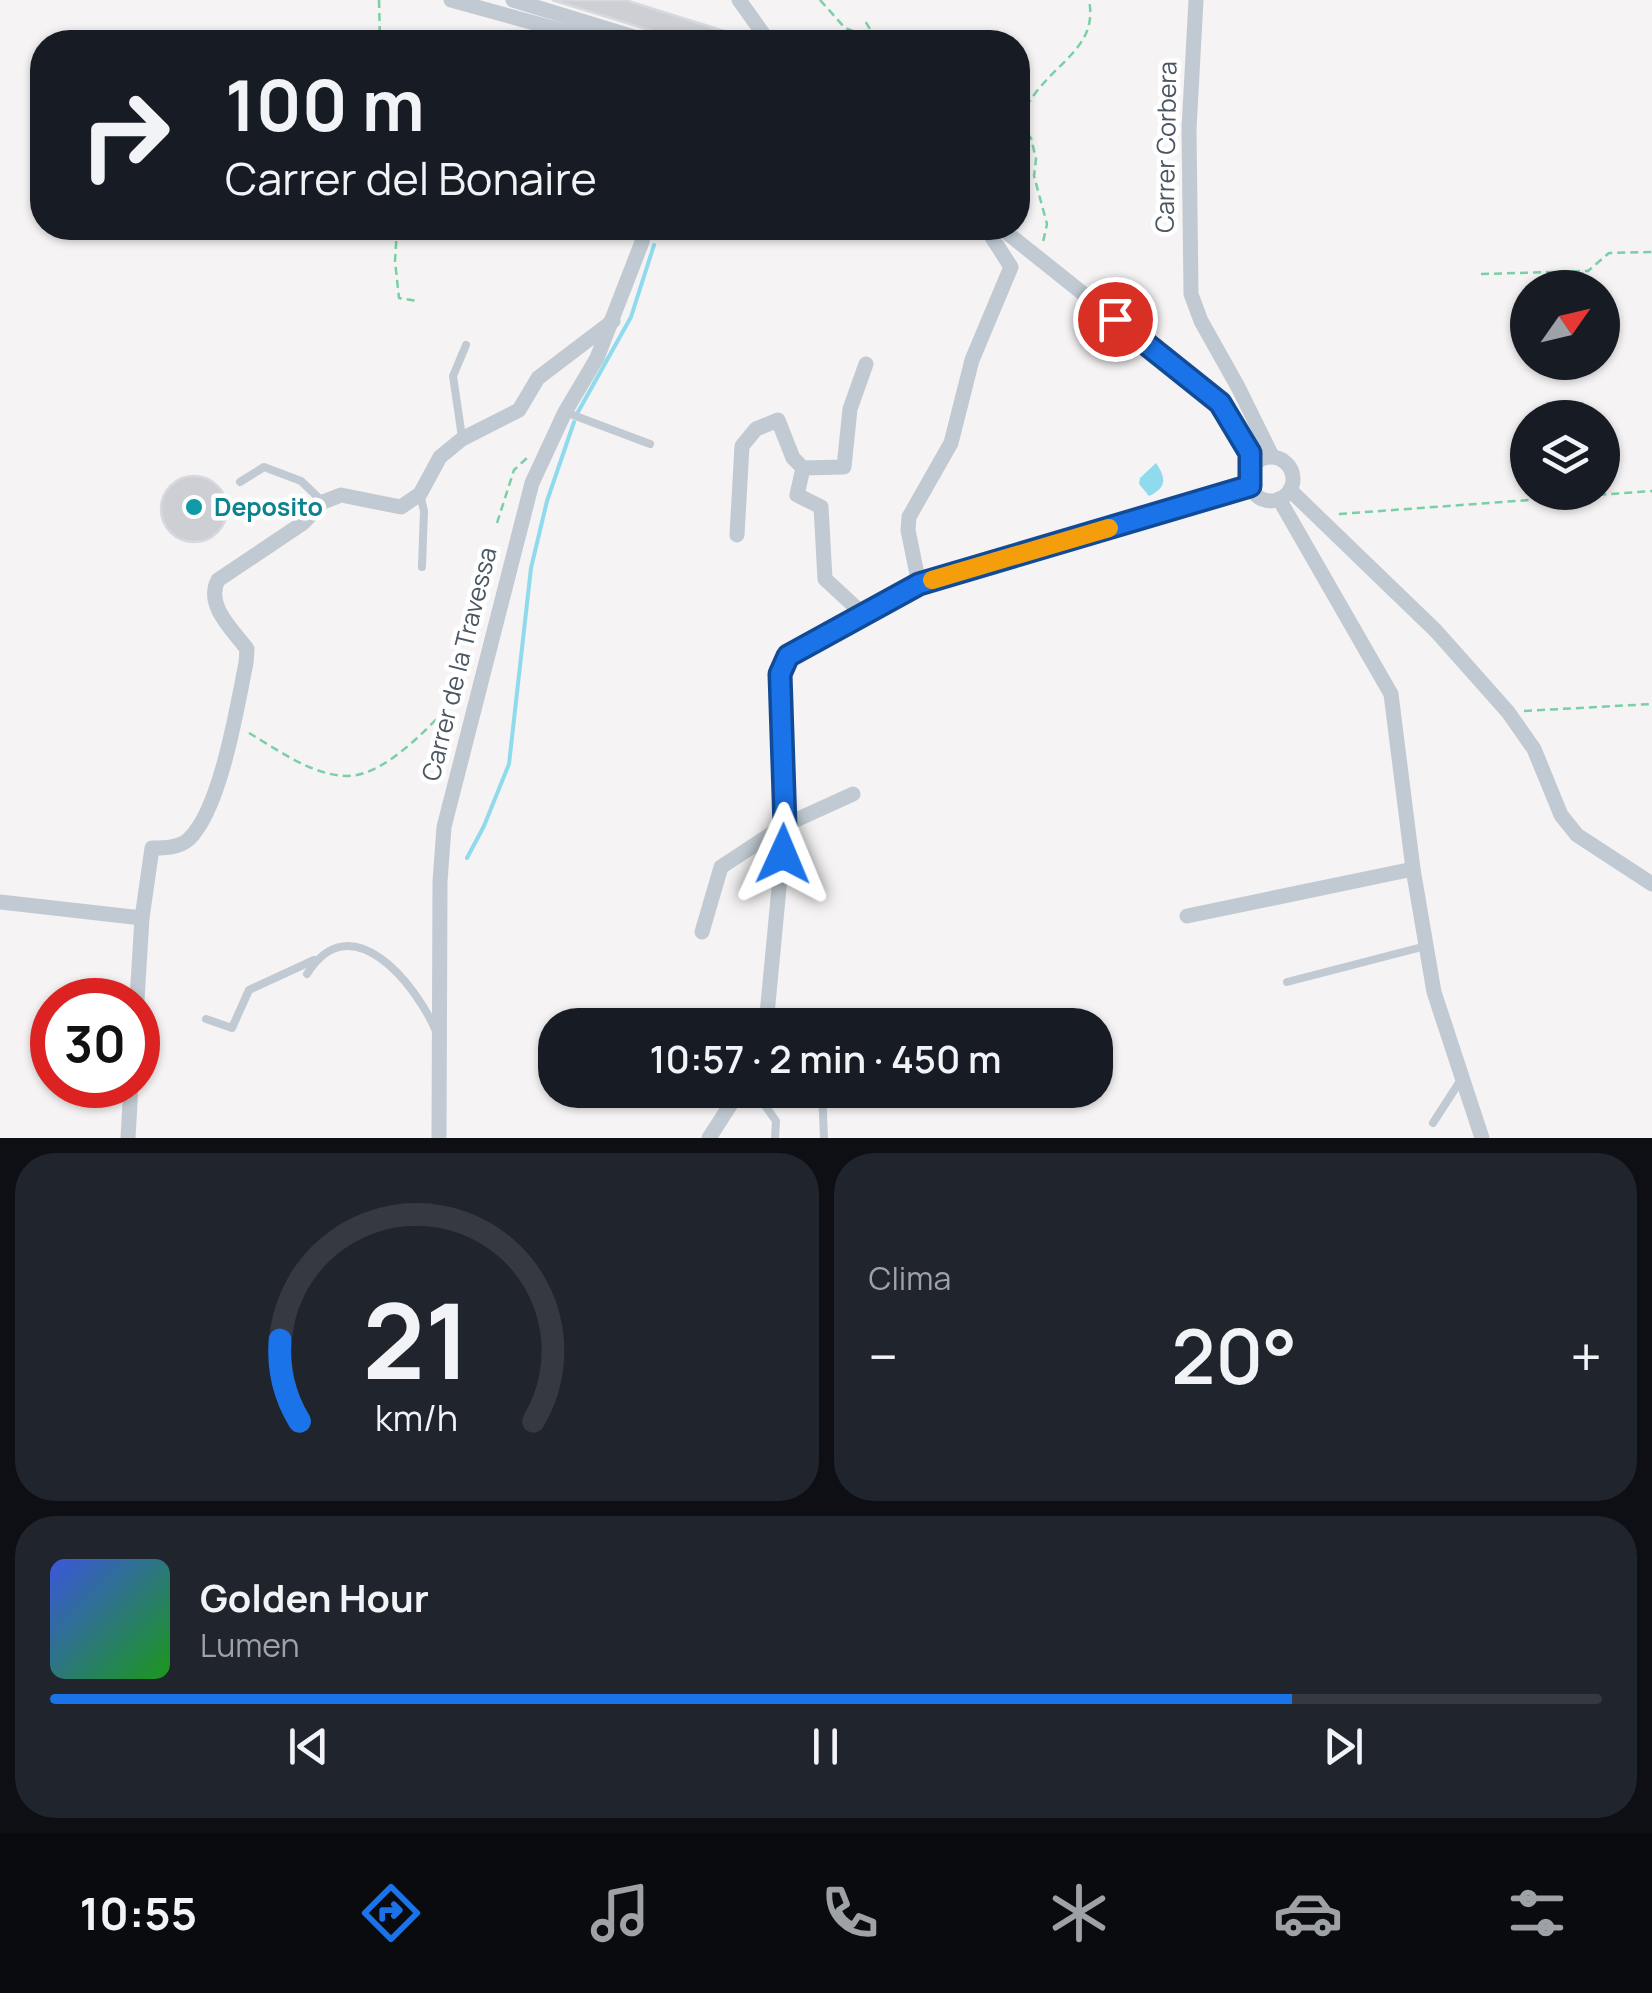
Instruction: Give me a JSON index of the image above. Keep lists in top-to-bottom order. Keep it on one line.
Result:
{"streets":{"street":["Carrer Corbera","Carrer de la Travessa"]},"places":["Deposito"],"north":"top right","page":{"turn":["100 m","Carrer del Bonaire"],"limit":"30","trip":"10:57 · 2 min · 450 m","tile":"Clima","heat":["−","20°","+"],"song":["Golden Hour","Lumen"],"tabs":"10:55","gauge":["21","km/h"]}}
